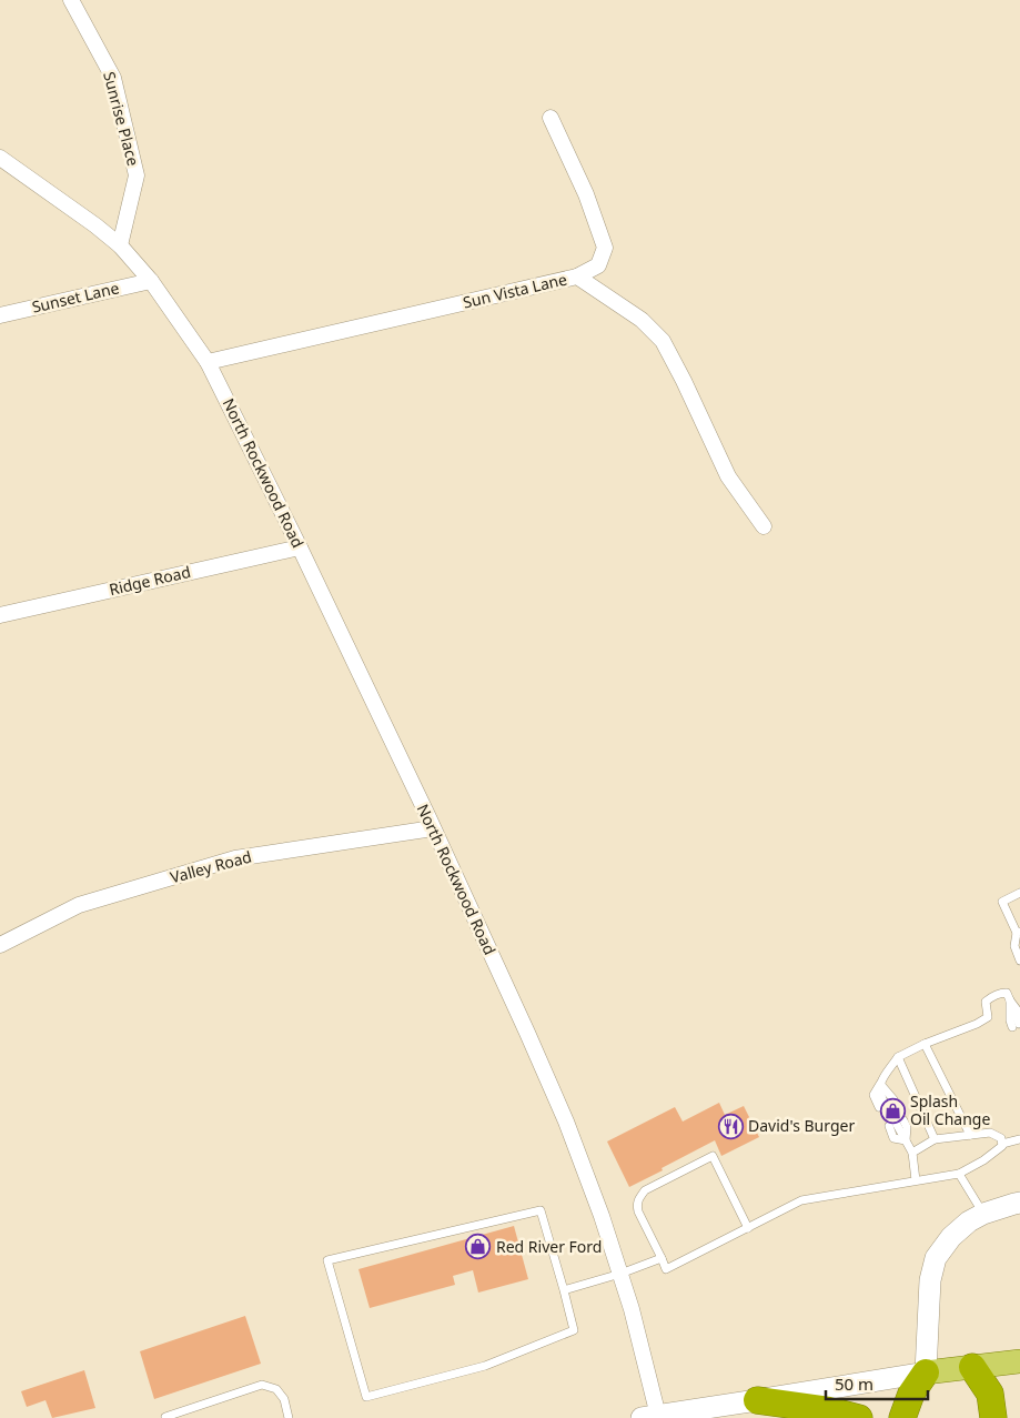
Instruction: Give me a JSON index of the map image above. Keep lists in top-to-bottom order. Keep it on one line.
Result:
{"streets":{"street":["Sunrise Place","Sun Vista Lane","Sunset Lane","North Rockwood Road","Ridge Road","Valley Road"]},"crossings":[["Sunrise Place","North Rockwood Road"],["Sun Vista Lane","North Rockwood Road"],["Sunset Lane","North Rockwood Road"],["North Rockwood Road","Ridge Road"],["North Rockwood Road","Valley Road"]],"places":{"shop":["Splash Oil Change","Red River Ford"],"restaurant":["David's Burger"]},"scale_bar":"50 m"}
